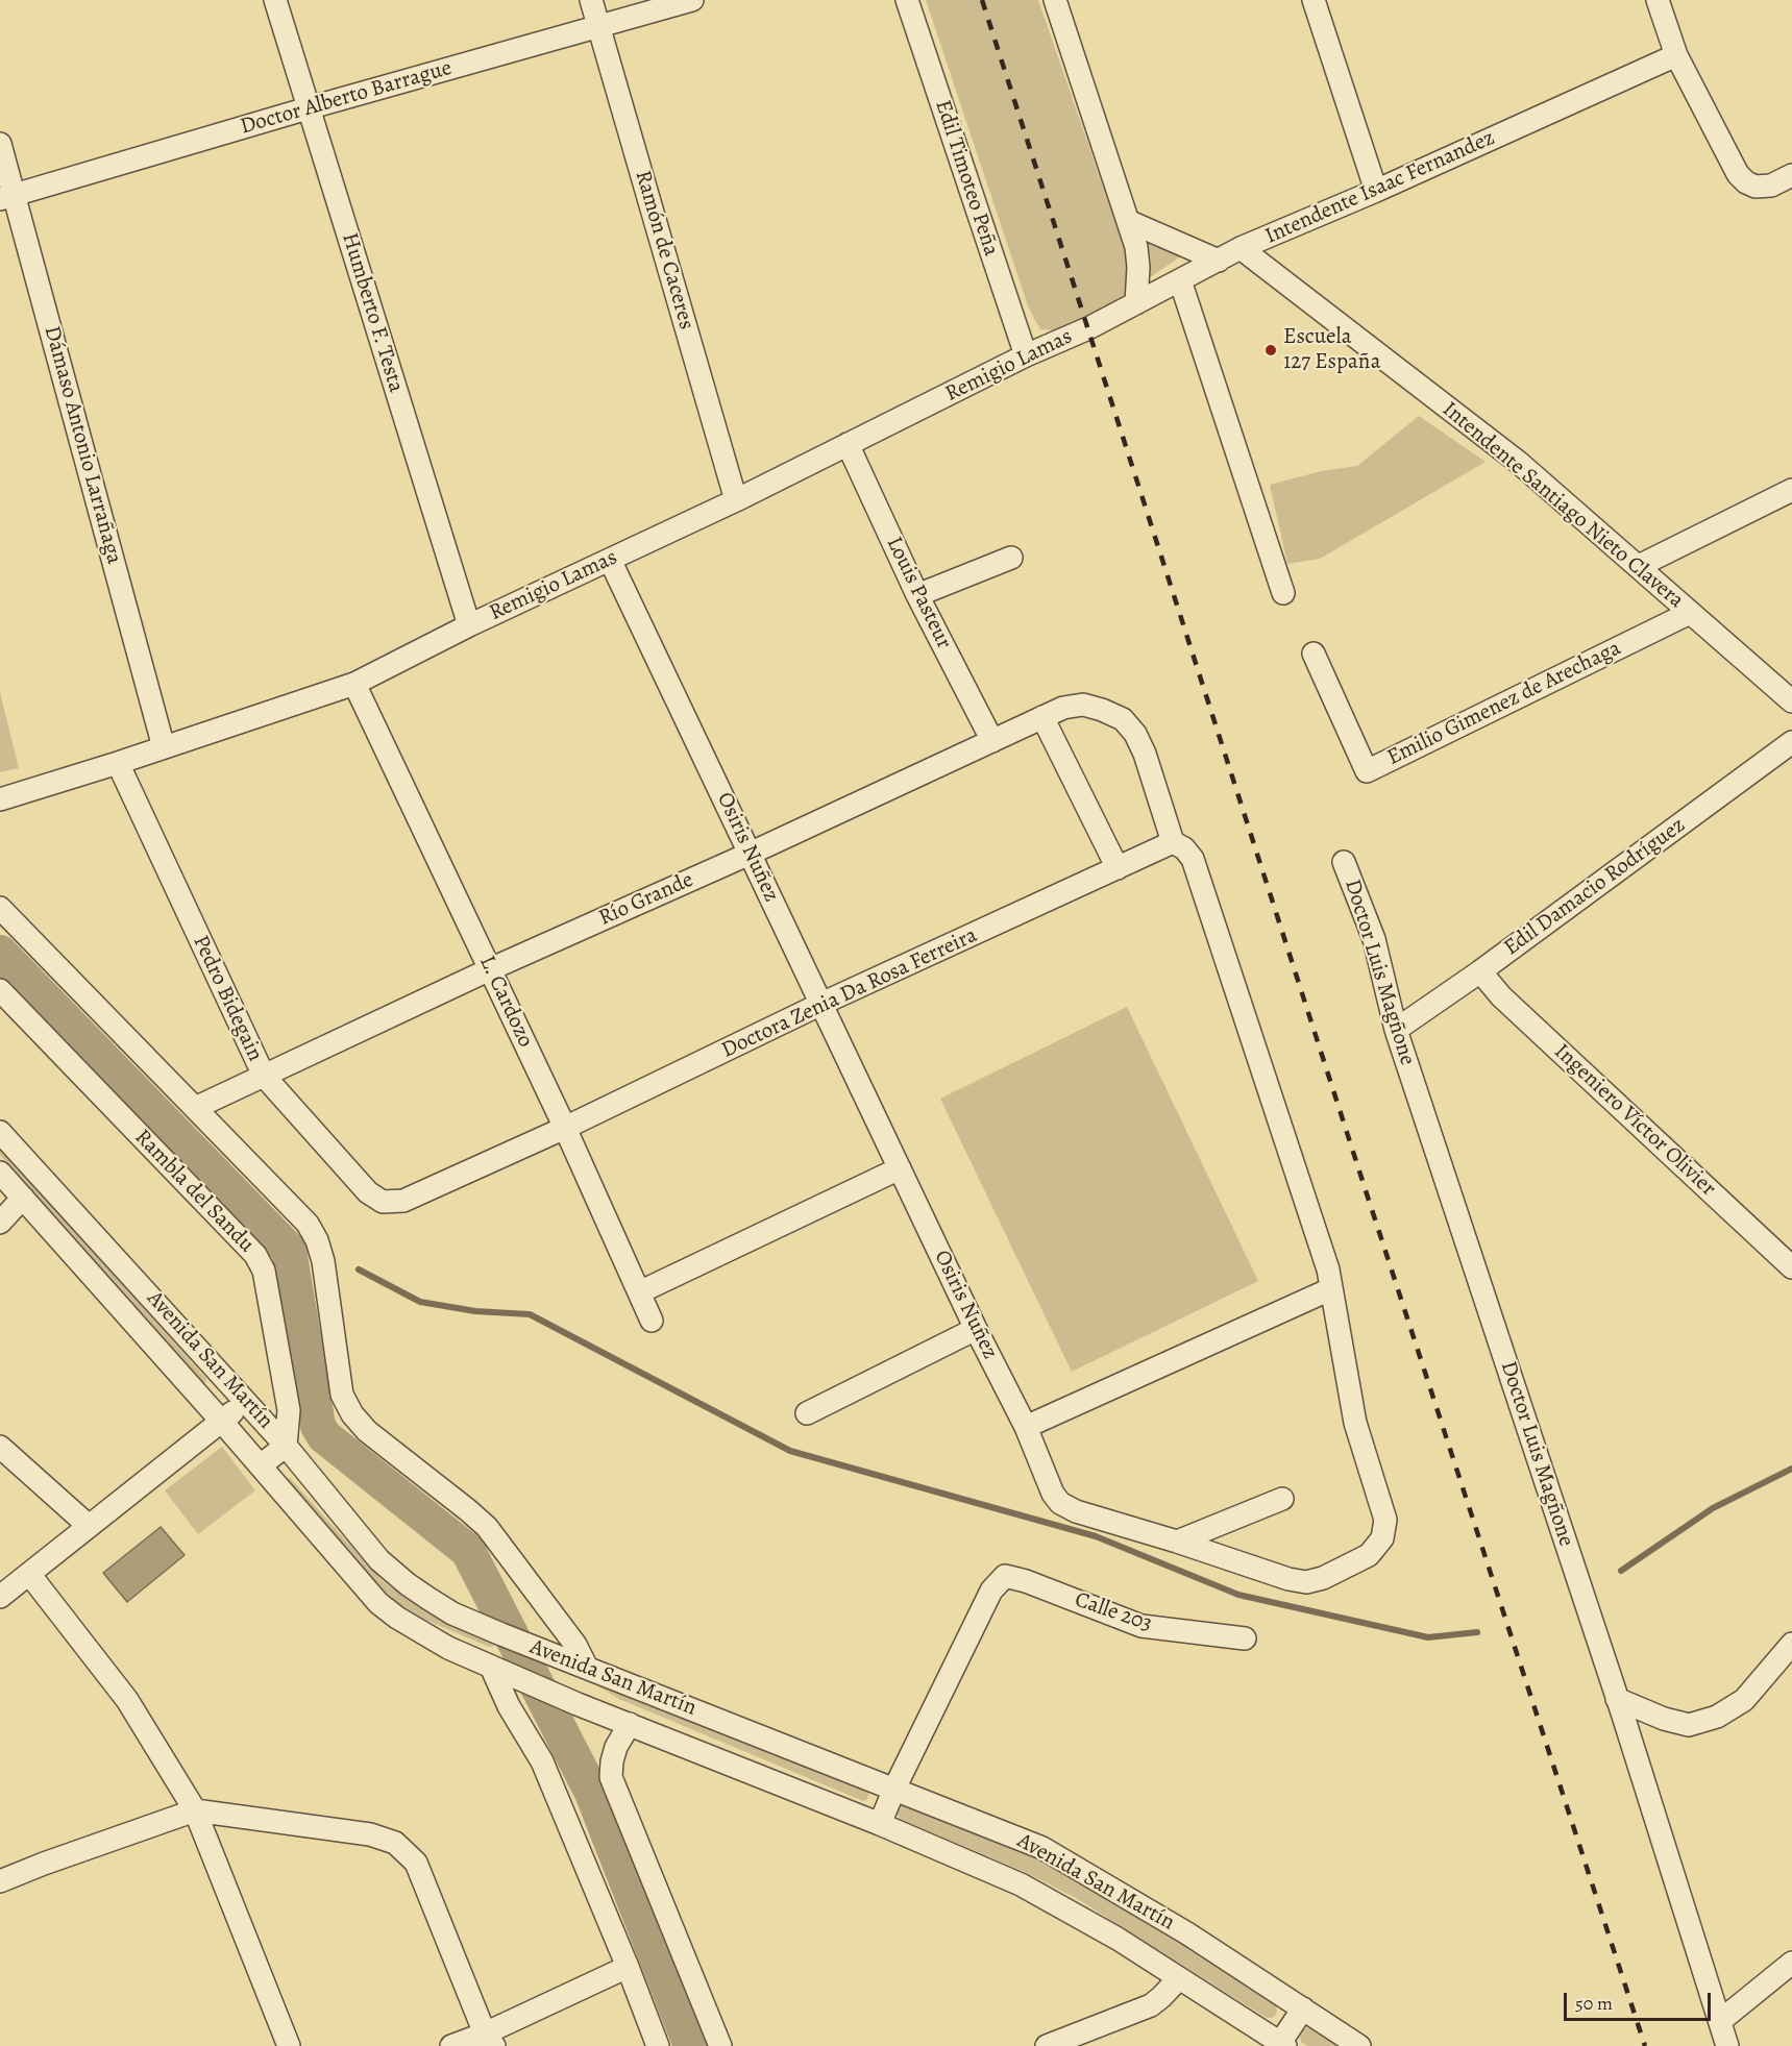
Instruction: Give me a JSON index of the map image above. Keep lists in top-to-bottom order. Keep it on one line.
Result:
{"streets":{"street":["Doctor Alberto Barrague","Edil Timoteo Peña","Intendente Isaac Fernandez","Ramón de Caceres","Humberto F. Testa","Remigio Lamas","Dámaso Antonio Larrañaga","Intendente Santiago Nieto Clavera","Louis Pasteur","Emilio Gimenez de Arechaga","Osiris Nuñez","Edil Damacio Rodríguez","Río Grande","Doctor Luis Magñone","Doctora Zenia Da Rosa Ferreira","Pedro Bidegain","L. Cardozo","Ingeniero Víctor Olivier","Rambla del Sandu","Avenida San Martín","Calle 203"]},"crossings":[["Doctor Alberto Barrague","Ramón de Caceres"],["Doctor Alberto Barrague","Humberto F. Testa"],["Doctor Alberto Barrague","Dámaso Antonio Larrañaga"],["Edil Timoteo Peña","Remigio Lamas"],["Intendente Isaac Fernandez","Remigio Lamas"],["Intendente Isaac Fernandez","Intendente Santiago Nieto Clavera"],["Ramón de Caceres","Remigio Lamas"],["Humberto F. Testa","Remigio Lamas"],["Remigio Lamas","Dámaso Antonio Larrañaga"],["Remigio Lamas","Louis Pasteur"],["Remigio Lamas","Osiris Nuñez"],["Remigio Lamas","Pedro Bidegain"],["Remigio Lamas","L. Cardozo"],["Intendente Santiago Nieto Clavera","Emilio Gimenez de Arechaga"],["Louis Pasteur","Río Grande"],["Osiris Nuñez","Río Grande"],["Osiris Nuñez","Doctora Zenia Da Rosa Ferreira"],["Edil Damacio Rodríguez","Doctor Luis Magñone"],["Edil Damacio Rodríguez","Ingeniero Víctor Olivier"],["Río Grande","Doctora Zenia Da Rosa Ferreira"],["Río Grande","Pedro Bidegain"],["Río Grande","L. Cardozo"],["Doctora Zenia Da Rosa Ferreira","Pedro Bidegain"],["Doctora Zenia Da Rosa Ferreira","L. Cardozo"],["Rambla del Sandu","Avenida San Martín"],["Avenida San Martín","Calle 203"]],"places":["Escuela 127 España"],"scale_bar":"50 m"}
